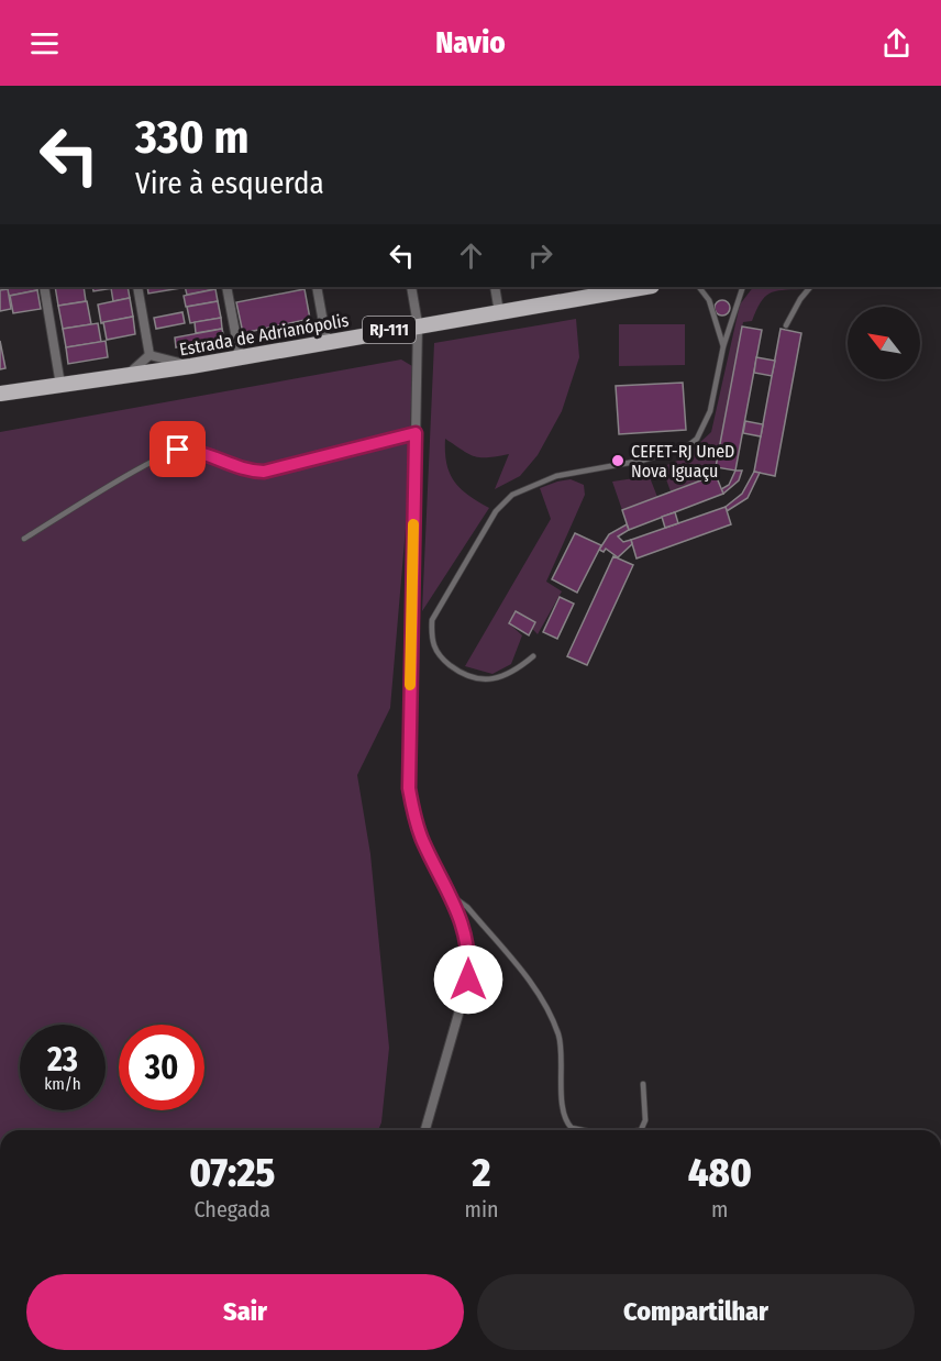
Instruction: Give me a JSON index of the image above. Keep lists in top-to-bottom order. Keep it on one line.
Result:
{"streets":{"main road":["RJ-111","Estrada de Adrianópolis"]},"places":["CEFET-RJ UneD Nova Iguaçu"],"north":"top left","page":{"header":"Navio","turn":["330 m","Vire à esquerda"],"speed":"23 km/h","limit":"30","eta":["07:25","Chegada","2","min","480","m"],"buttons":["Sair","Compartilhar"]}}
